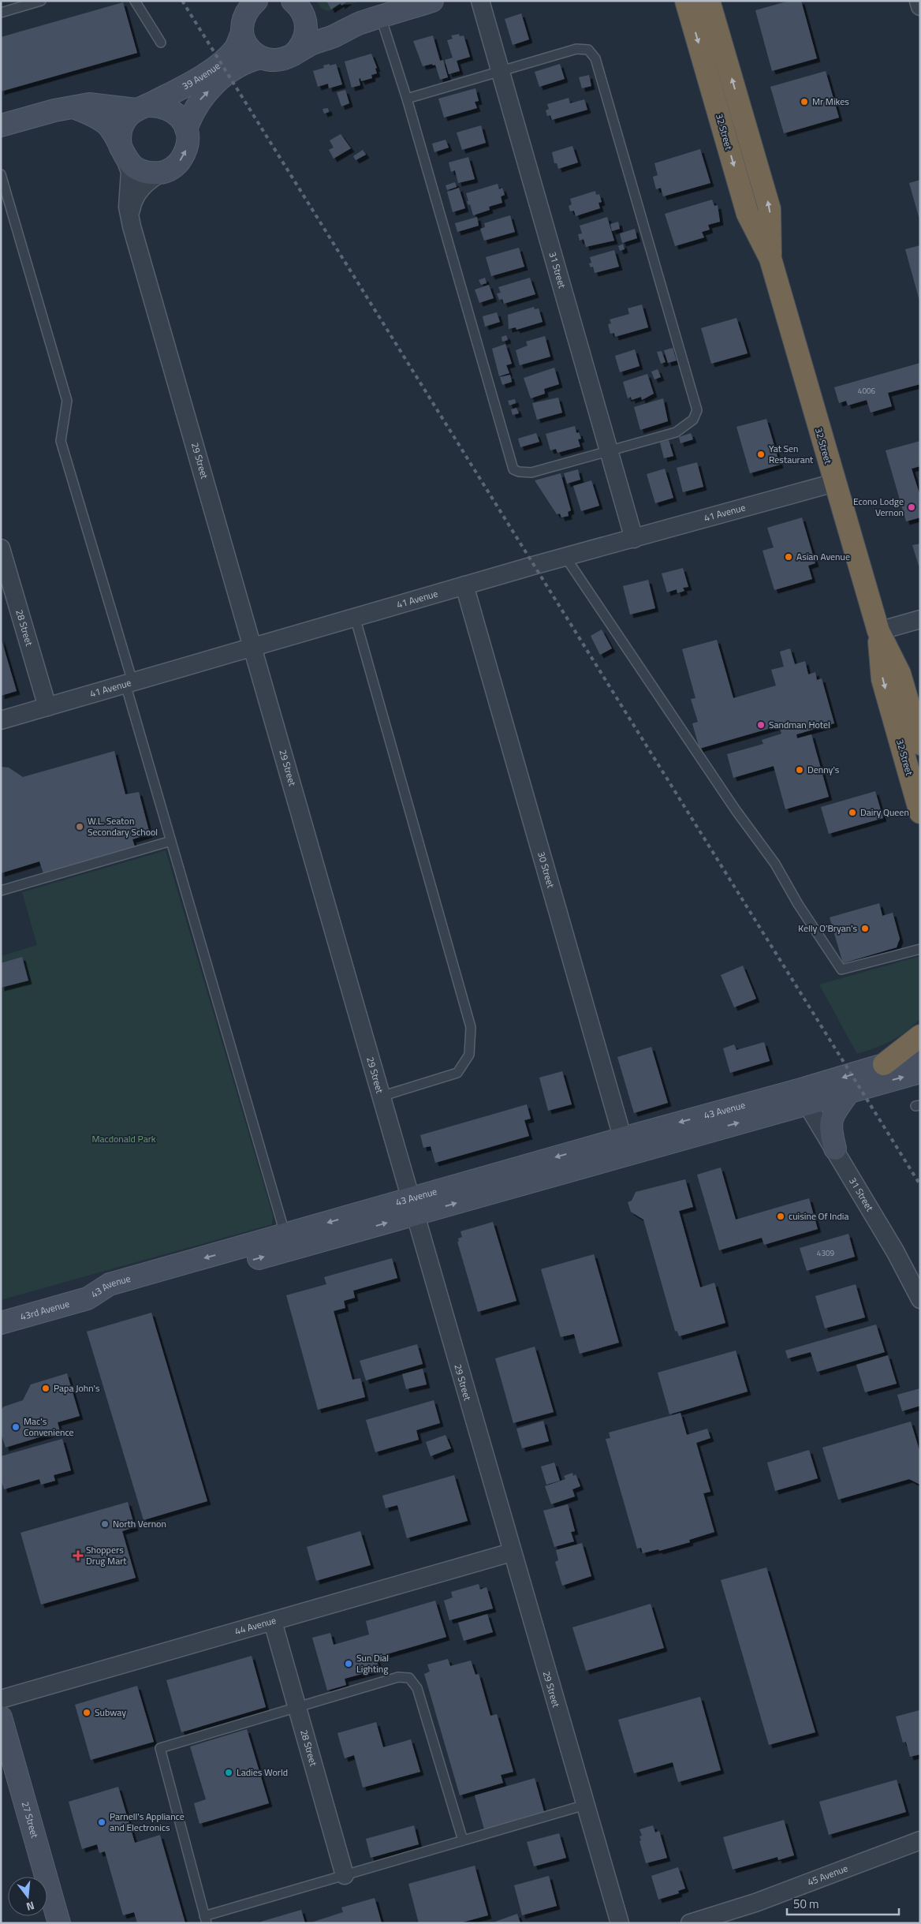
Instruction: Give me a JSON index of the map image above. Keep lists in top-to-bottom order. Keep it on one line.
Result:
{"streets":{"highway":["32 Street"],"street":["39 Avenue","31 Street","29 Street","41 Avenue","28 Street","30 Street","43 Avenue","43rd Avenue","44 Avenue","27 Street","45 Avenue"]},"crossings":[["39 Avenue","29 Street"],["32 Street","41 Avenue"],["31 Street","41 Avenue"],["31 Street","43 Avenue"],["29 Street","41 Avenue"],["29 Street","43 Avenue"],["29 Street","44 Avenue"],["41 Avenue","28 Street"],["41 Avenue","30 Street"],["28 Street","44 Avenue"],["30 Street","43 Avenue"],["43 Avenue","43rd Avenue"]],"parks":["Macdonald Park"],"places":{"other":["Mr Mikes","Yat Sen Restaurant","Econo Lodge Vernon","Asian Avenue","Sandman Hotel","Denny's","Dairy Queen","W.L. Seaton Secondary School","Kelly O'Bryan's","cuisine Of India","Papa John's","Mac's Convenience","North Vernon","Sun Dial Lighting","Subway","Ladies World","Parnell's Appliance and Electronics"],"health":["Shoppers Drug Mart"]},"house_numbers":["4006","4309"],"scale_bar":"50 m","north":"bottom"}
